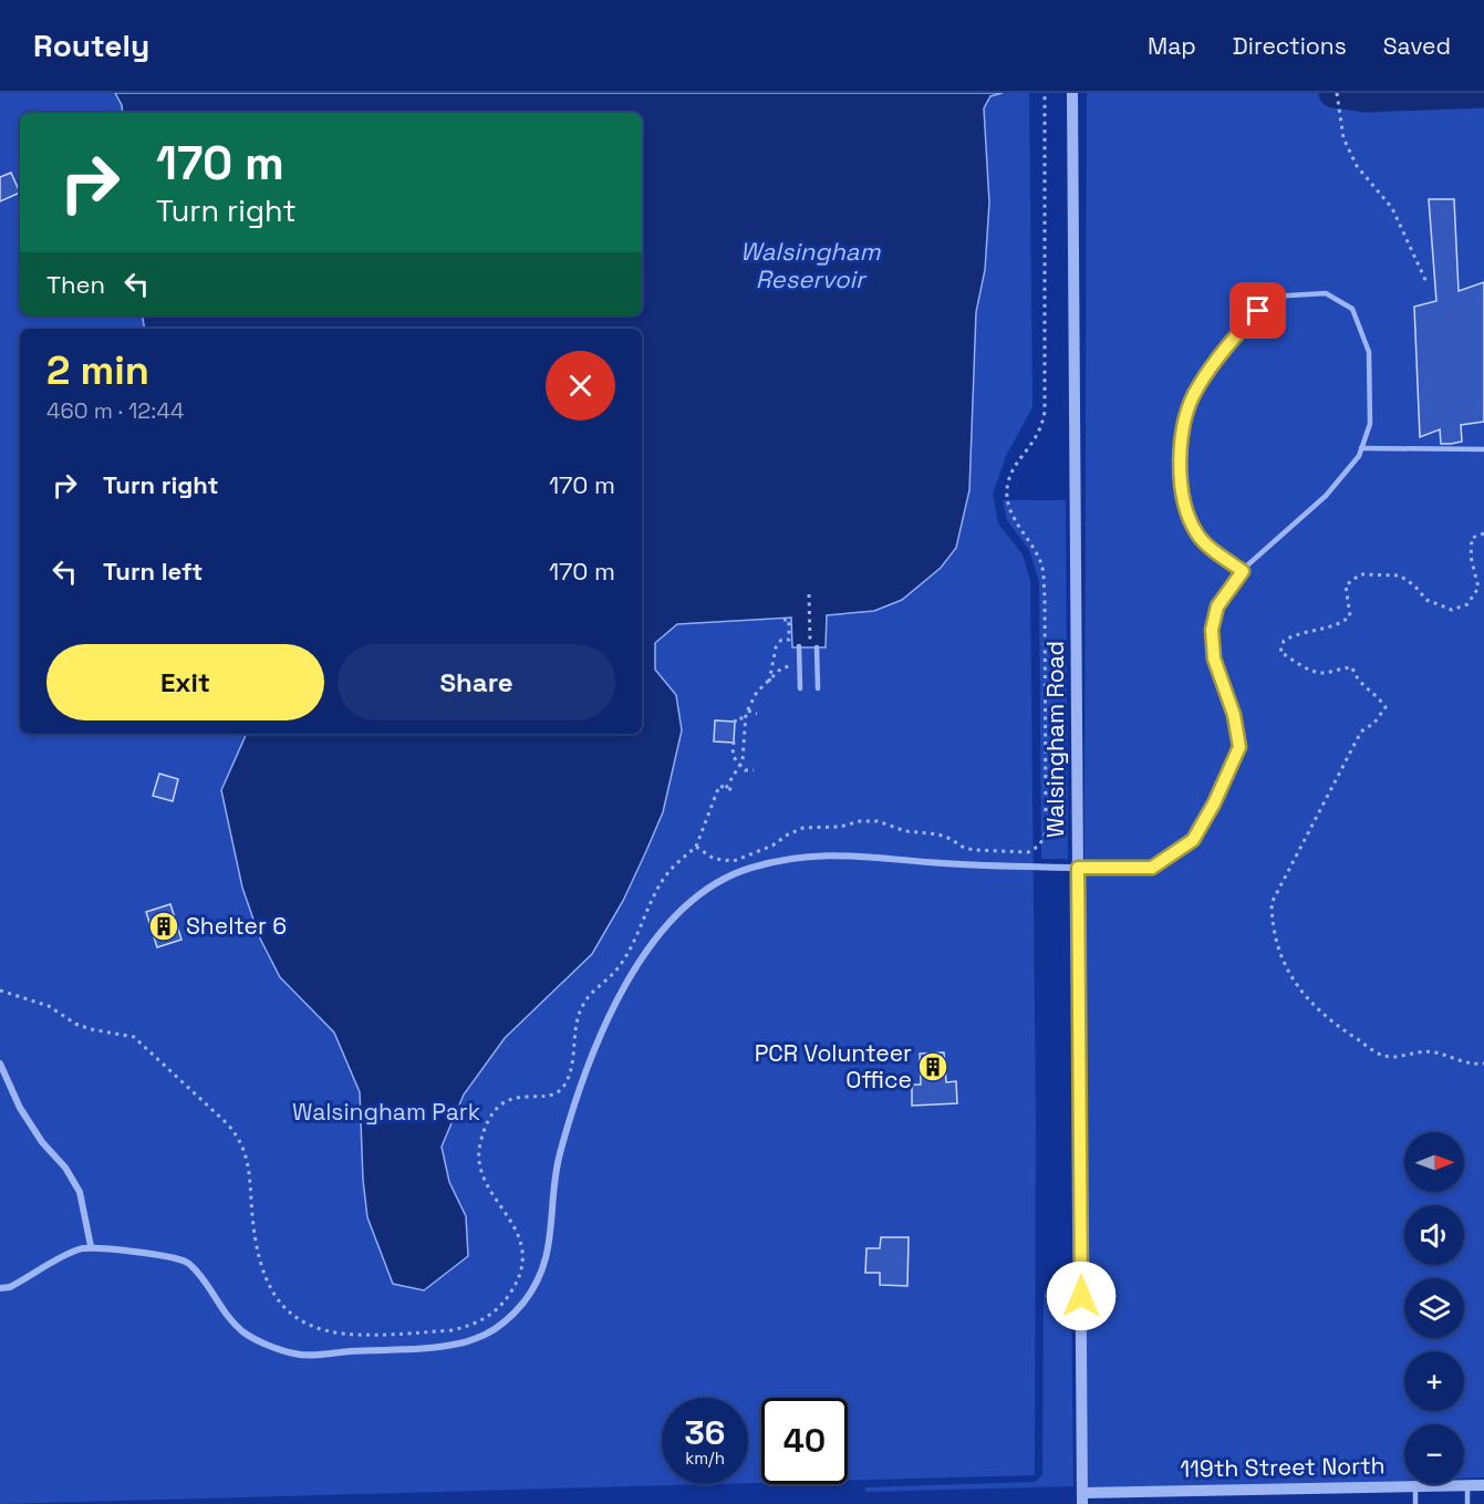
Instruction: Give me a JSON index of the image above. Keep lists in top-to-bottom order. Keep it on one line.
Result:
{"streets":{"street":["Walsingham Road","119th Street North"]},"crossings":[["Walsingham Road","119th Street North"]],"water":["Walsingham Reservoir"],"parks":["Walsingham Park"],"places":{"building":["Shelter 6","PCR Volunteer Office"]},"north":"right","page":{"header":"Routely","nav":["Map","Directions","Saved"],"turn":["170 m","Turn right"],"then":"Then","heading":["2 min","460 m · 12:44"],"list":[{"name":"Turn right","value":"170 m"},{"name":"Turn left","value":"170 m"}],"buttons":["Exit","Share"],"map_buttons":["+","−"],"speed":"36 km/h","limit":"40"}}
